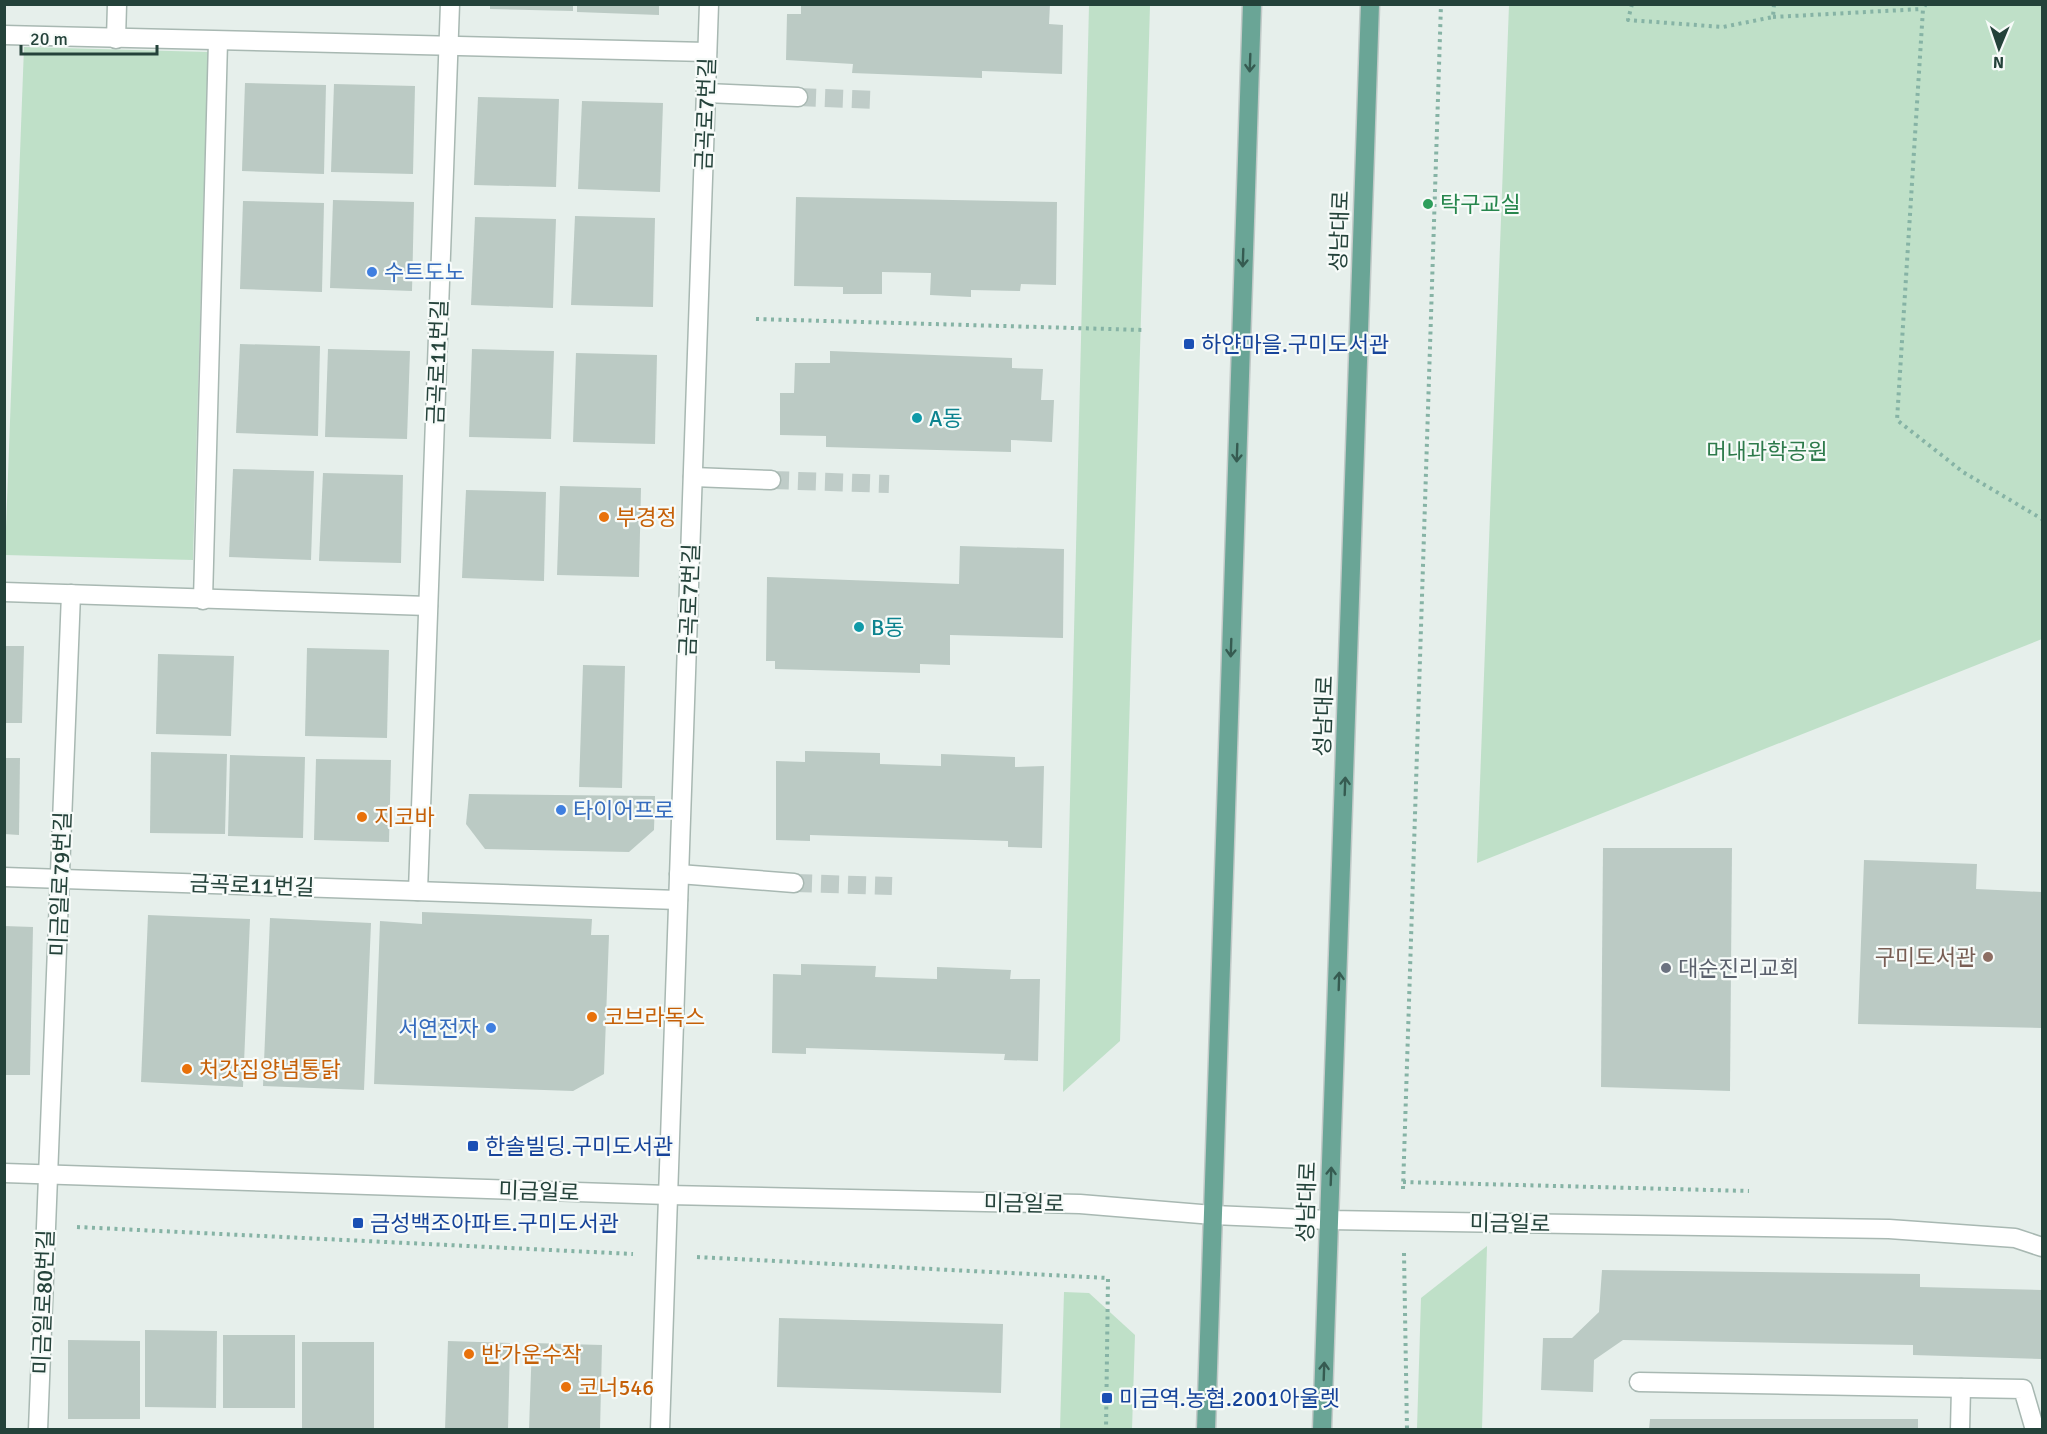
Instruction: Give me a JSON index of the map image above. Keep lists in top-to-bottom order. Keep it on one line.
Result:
{"streets":{"main road":["성남대로"],"street":["금곡로7번길","금곡로11번길","미금일로79번길","미금일로","미금일로80번길"]},"crossings":[["금곡로7번길","금곡로11번길"],["금곡로7번길","미금일로"],["성남대로","미금일로"],["금곡로11번길","미금일로79번길"],["미금일로79번길","미금일로"],["미금일로79번길","미금일로80번길"],["미금일로","미금일로80번길"]],"parks":["머내과학공원"],"places":{"other":["탁구교실","수트도노","A동","부경정","B동","타이어프로","지코바","구미도서관","대순진리교회","코브라독스","서연전자","처갓집양념통닭","반가운수작","코너546"],"transit":["하얀마을.구미도서관","한솔빌딩.구미도서관","금성백조아파트.구미도서관","미금역.농협.2001아울렛"]},"scale_bar":"20 m","north":"bottom"}
